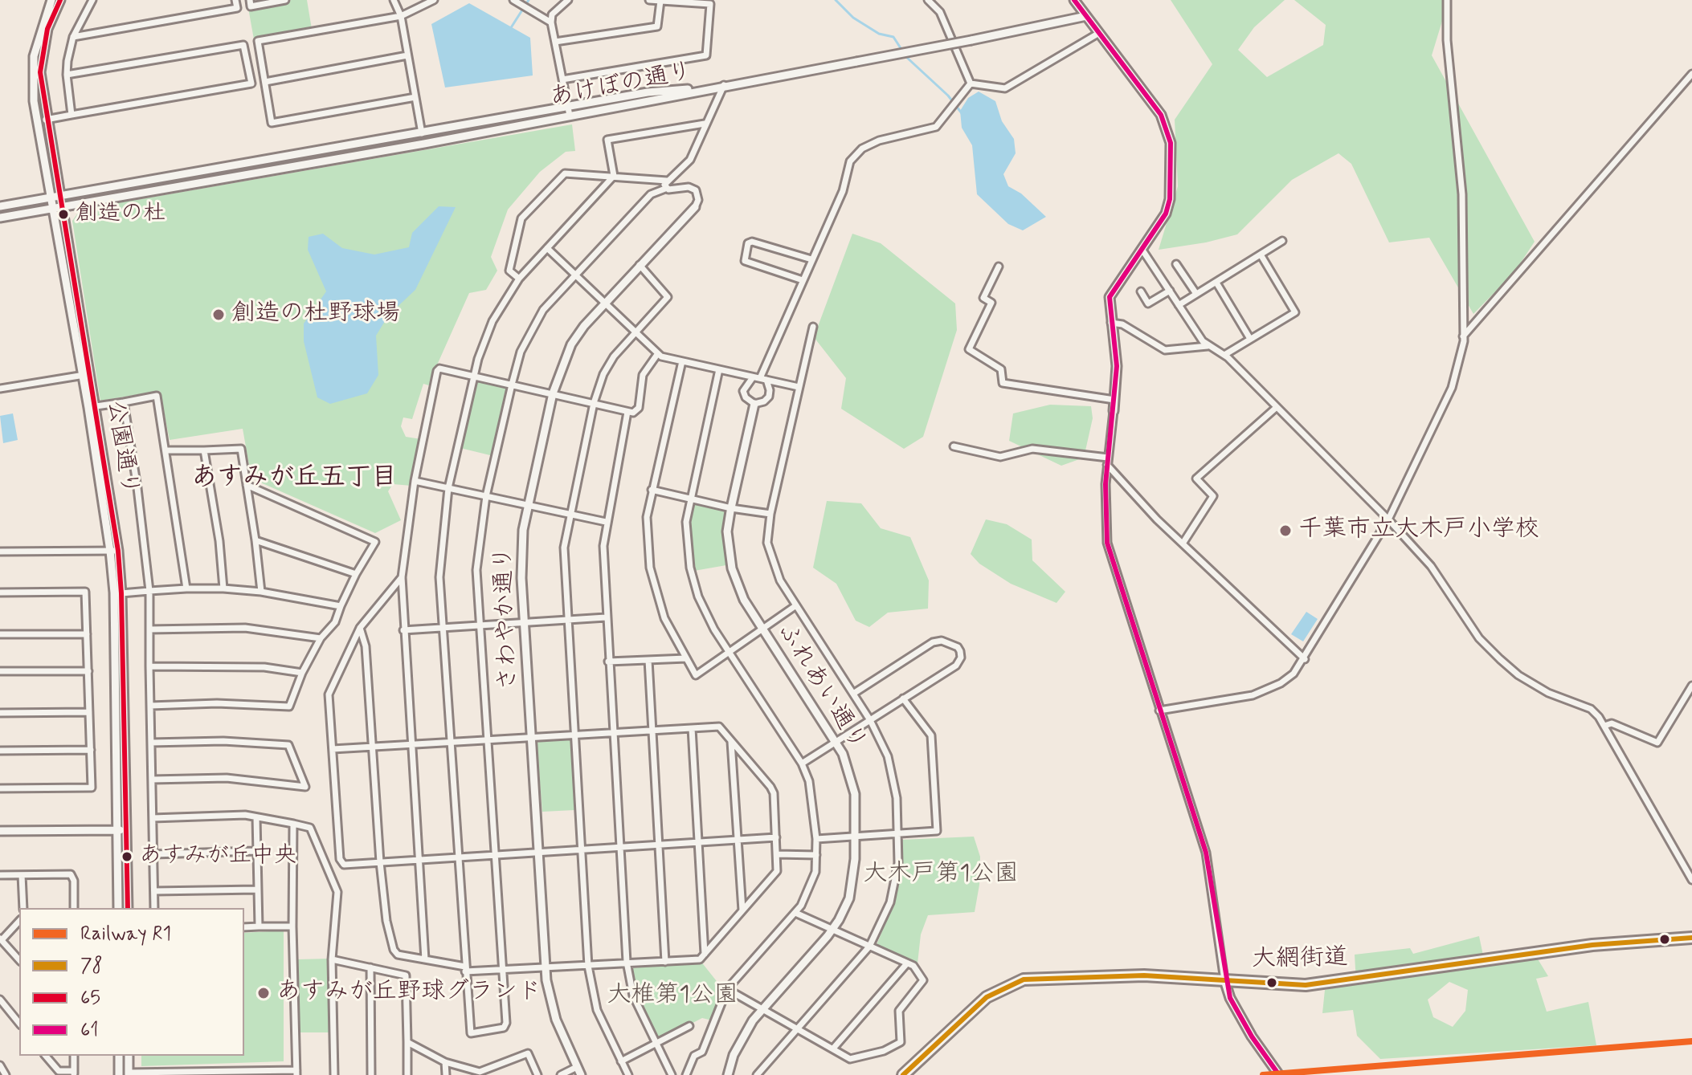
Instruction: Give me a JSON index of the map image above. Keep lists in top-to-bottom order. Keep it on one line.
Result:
{"streets":{"main road":["大網街道"],"street":["あけぼの通り","公園通り","さわやか通り","ふれあい通り"]},"crossings":[["あけぼの通り","公園通り"]],"districts":["あすみが丘五丁目"],"parks":["大木戸第1公園","大椎第1公園"],"places":["創造の杜","創造の杜野球場","千葉市立大木戸小学校","あすみが丘中央","あすみが丘野球グランド"],"lines":["transit line 65","transit line 61","transit line 78","rail line R1"],"legend":["Railway R1","78","65","61"]}
